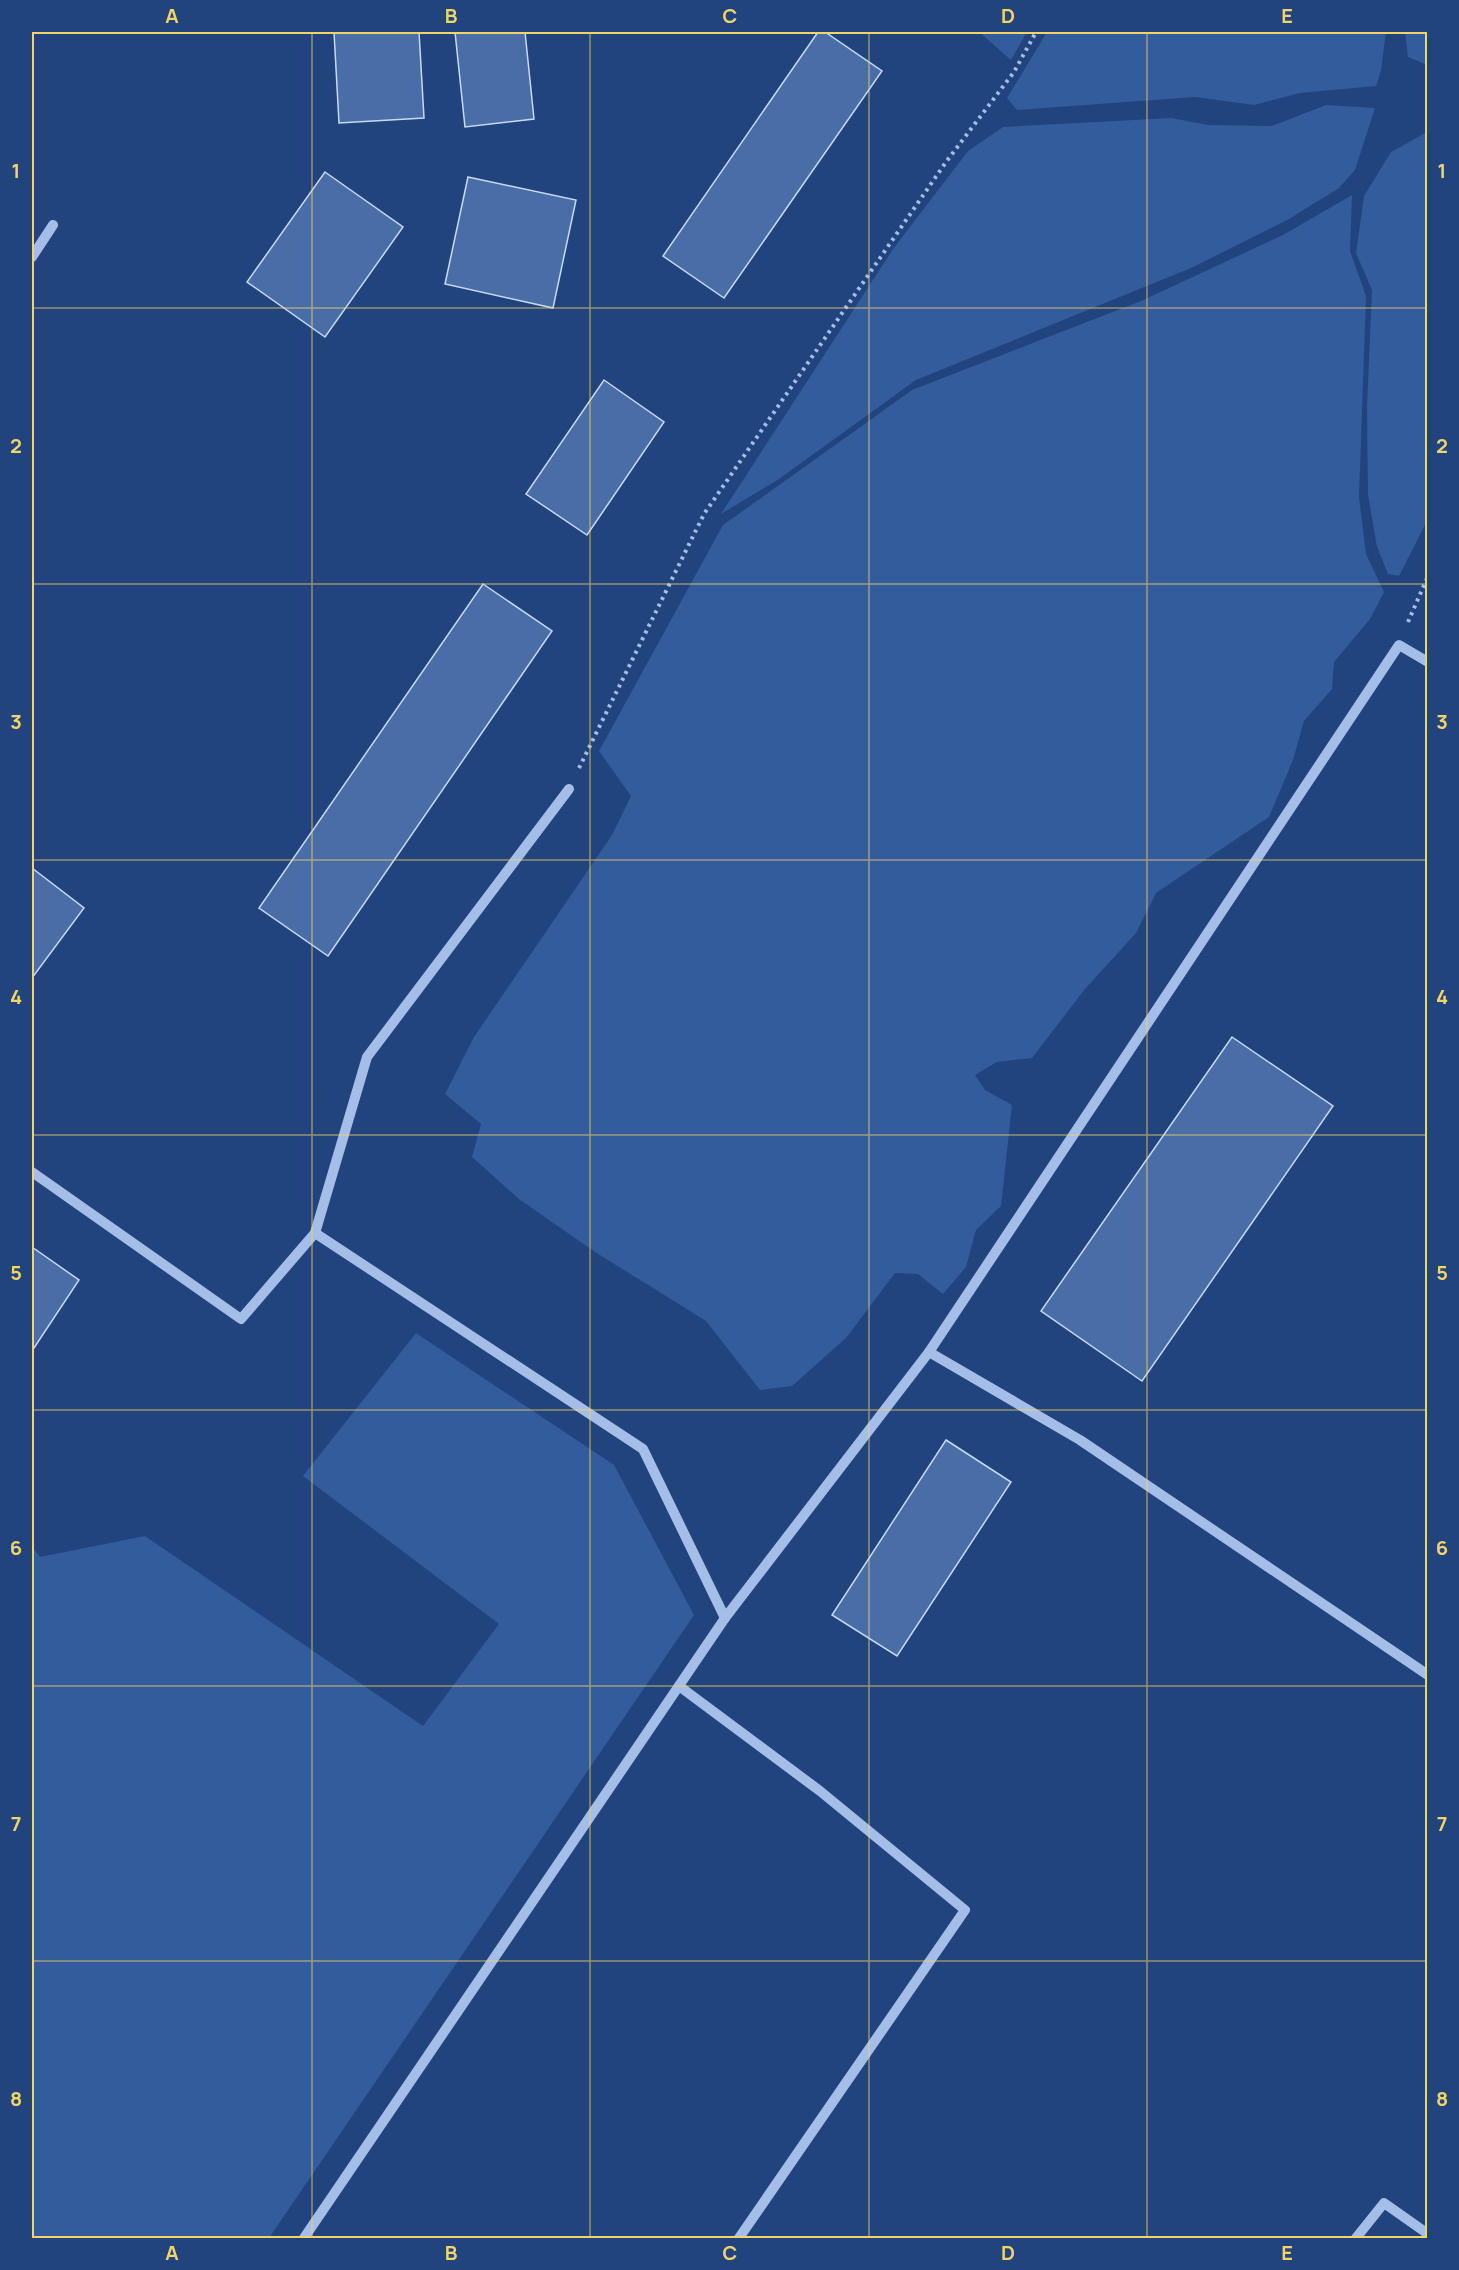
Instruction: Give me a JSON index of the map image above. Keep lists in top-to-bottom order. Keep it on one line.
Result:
{"grid":{"columns":["A","B","C","D","E"],"rows":["1","2","3","4","5","6","7","8"]}}
